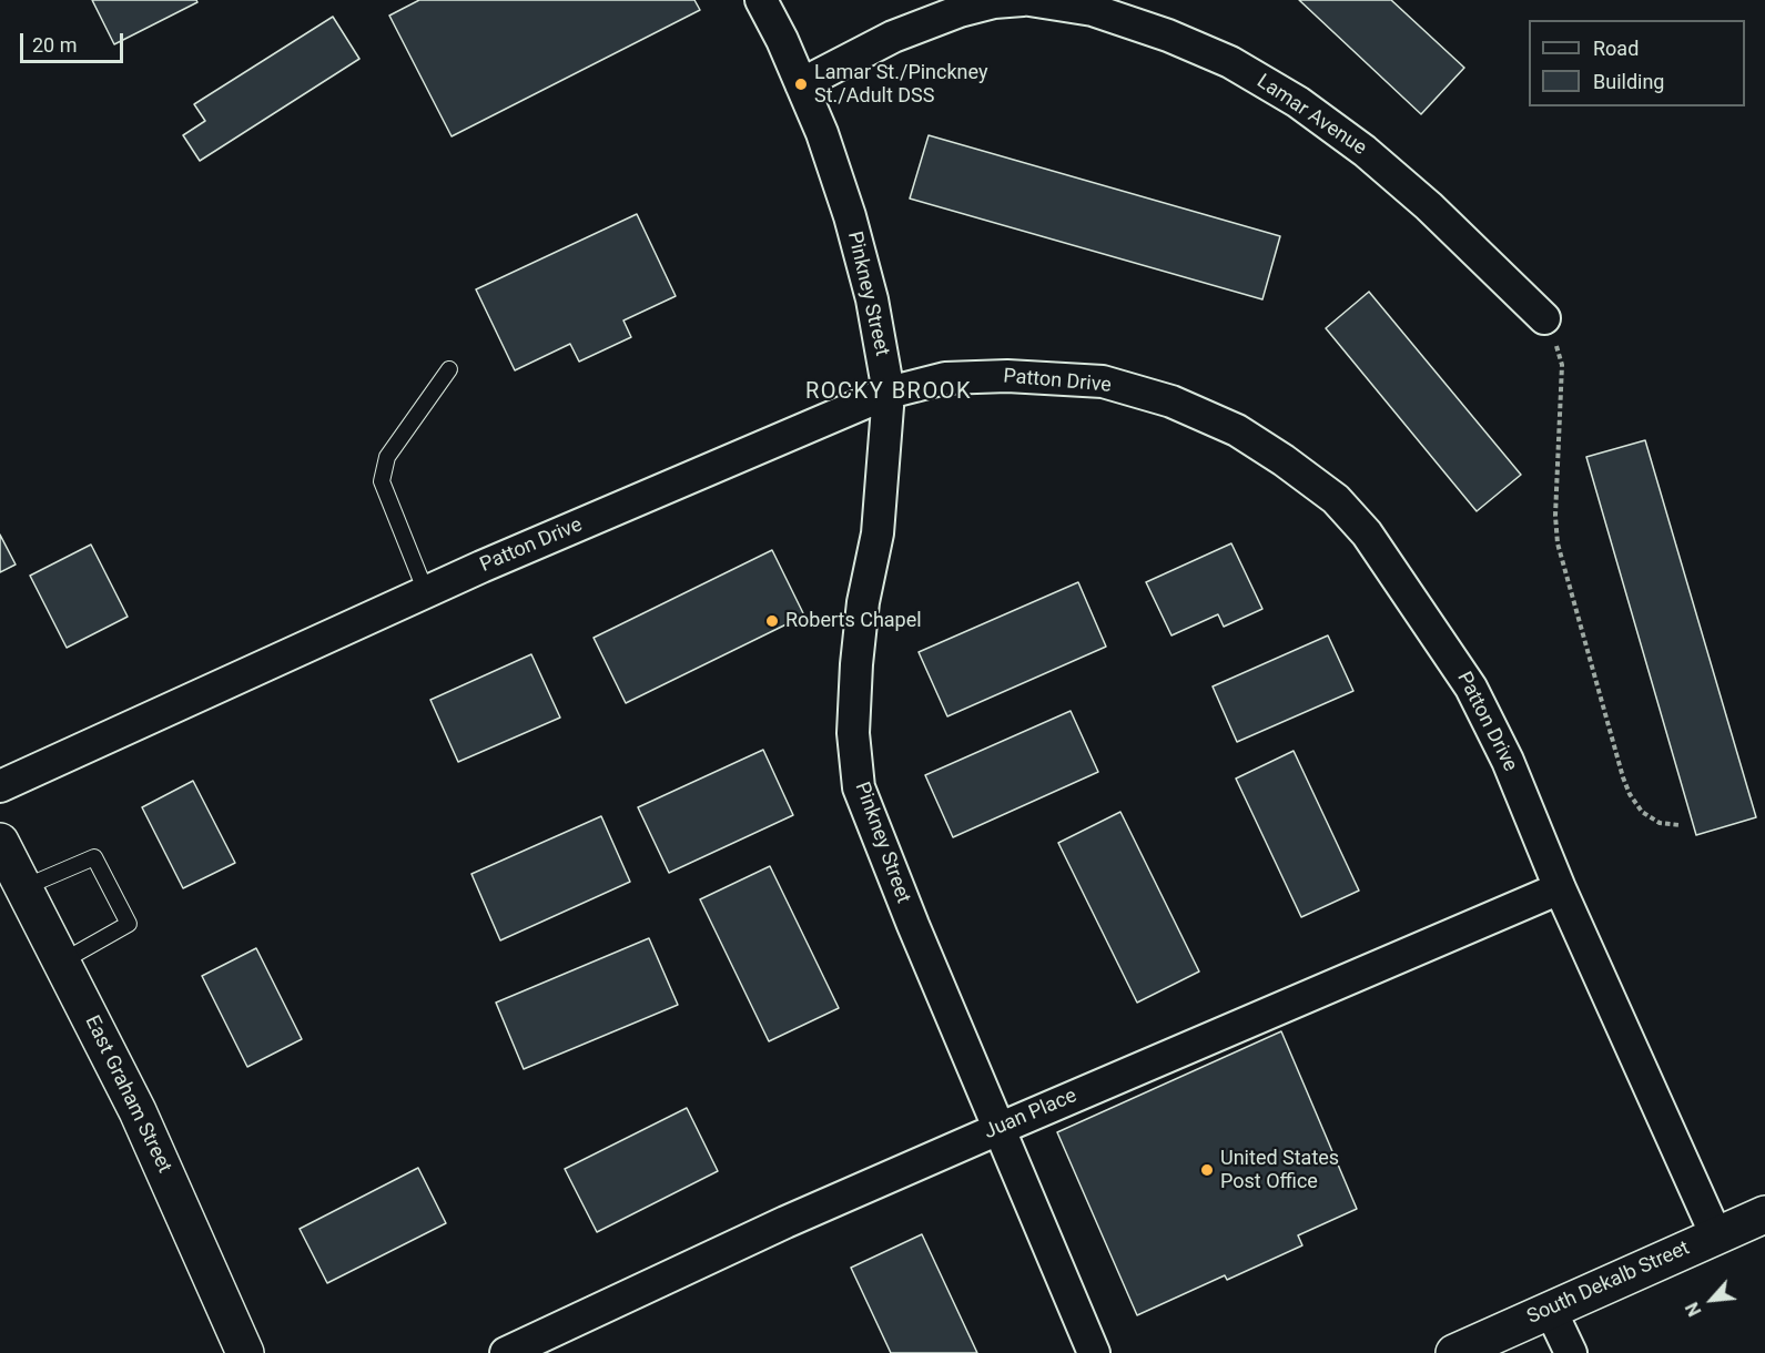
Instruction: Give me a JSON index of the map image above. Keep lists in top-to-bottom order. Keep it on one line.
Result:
{"streets":{"street":["Lamar Avenue","Pinkney Street","Patton Drive","East Graham Street","Juan Place","South Dekalb Street"]},"crossings":[["Pinkney Street","Patton Drive"],["Pinkney Street","Juan Place"],["Patton Drive","Juan Place"],["Patton Drive","South Dekalb Street"]],"districts":["ROCKY BROOK"],"places":["Lamar St./Pinckney St./Adult DSS","Roberts Chapel","United States Post Office"],"legend":["Road","Building"],"scale_bar":"20 m","north":"bottom left"}
